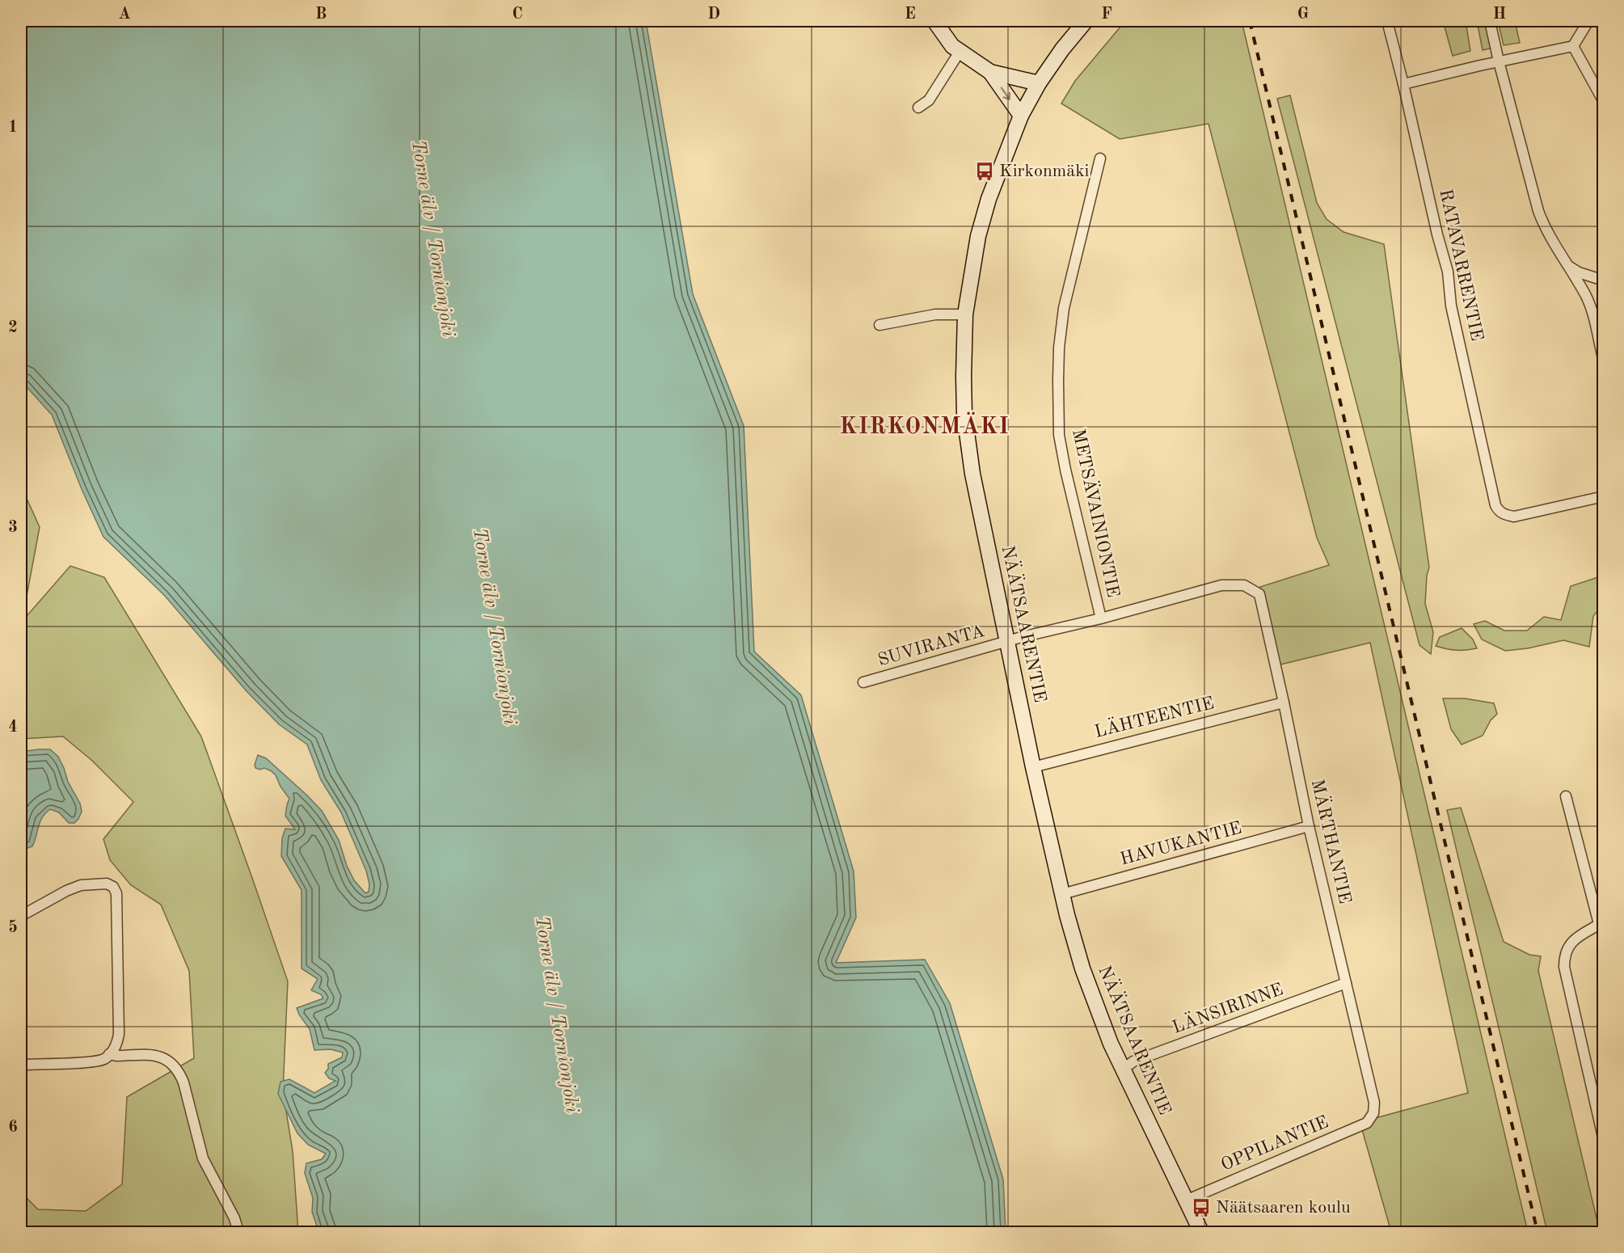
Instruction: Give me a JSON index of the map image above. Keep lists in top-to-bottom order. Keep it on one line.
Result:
{"streets":{"street":["RATAVARRENTIE","METSÄVAINIONTIE","NÄÄTSAARENTIE","SUVIRANTA","LÄHTEENTIE","MÄRTHANTIE","HAVUKANTIE","LÄNSIRINNE","OPPILANTIE"]},"crossings":[["METSÄVAINIONTIE","SUVIRANTA"],["NÄÄTSAARENTIE","SUVIRANTA"],["NÄÄTSAARENTIE","LÄHTEENTIE"],["NÄÄTSAARENTIE","HAVUKANTIE"],["NÄÄTSAARENTIE","LÄNSIRINNE"],["NÄÄTSAARENTIE","OPPILANTIE"],["SUVIRANTA","MÄRTHANTIE"],["LÄHTEENTIE","MÄRTHANTIE"],["MÄRTHANTIE","HAVUKANTIE"],["MÄRTHANTIE","LÄNSIRINNE"],["MÄRTHANTIE","OPPILANTIE"]],"districts":["KIRKONMÄKI"],"water":["Torne älv / Tornionjoki"],"places":{"bus stop":["Kirkonmäki","Näätsaaren koulu"]},"grid":{"columns":["A","B","C","D","E","F","G","H"],"rows":["1","2","3","4","5","6"]}}
